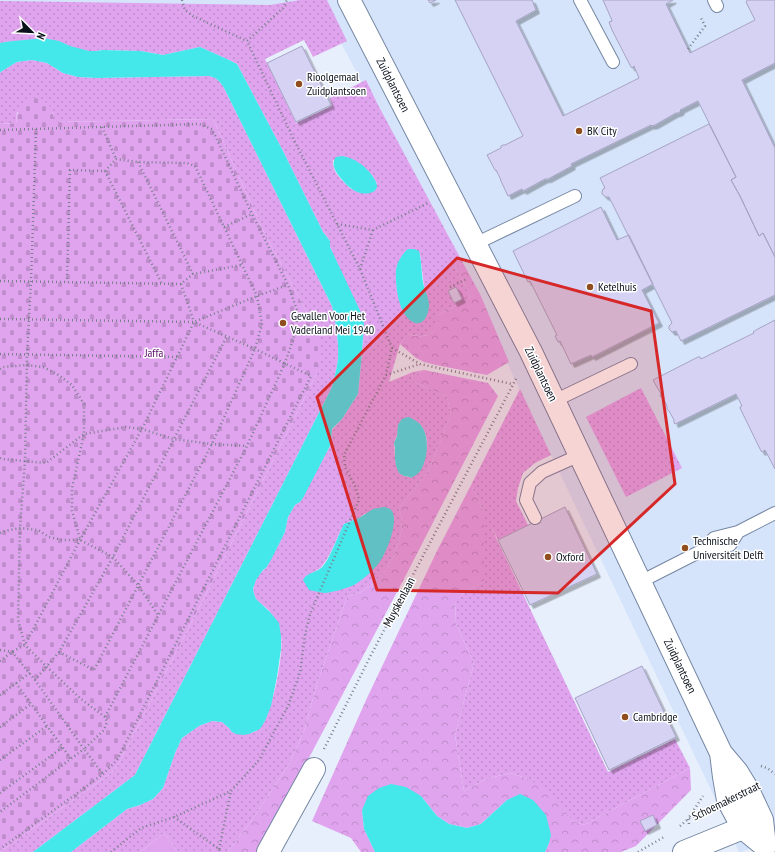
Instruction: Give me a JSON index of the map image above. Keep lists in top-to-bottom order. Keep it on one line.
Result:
{"streets":{"street":["Zuidplantsoen"],"path":["Muyskenlaan","Schoemakerstraat"]},"crossings":[["Zuidplantsoen","Muyskenlaan"],["Zuidplantsoen","Schoemakerstraat"]],"parks":["Jaffa"],"places":["Rioolgemaal Zuidplantsoen","BK City","Ketelhuis","Gevallen Voor Het Vaderland Mei 1940","Technische Universiteit Delft","Oxford","Cambridge"],"north":"bottom right"}
